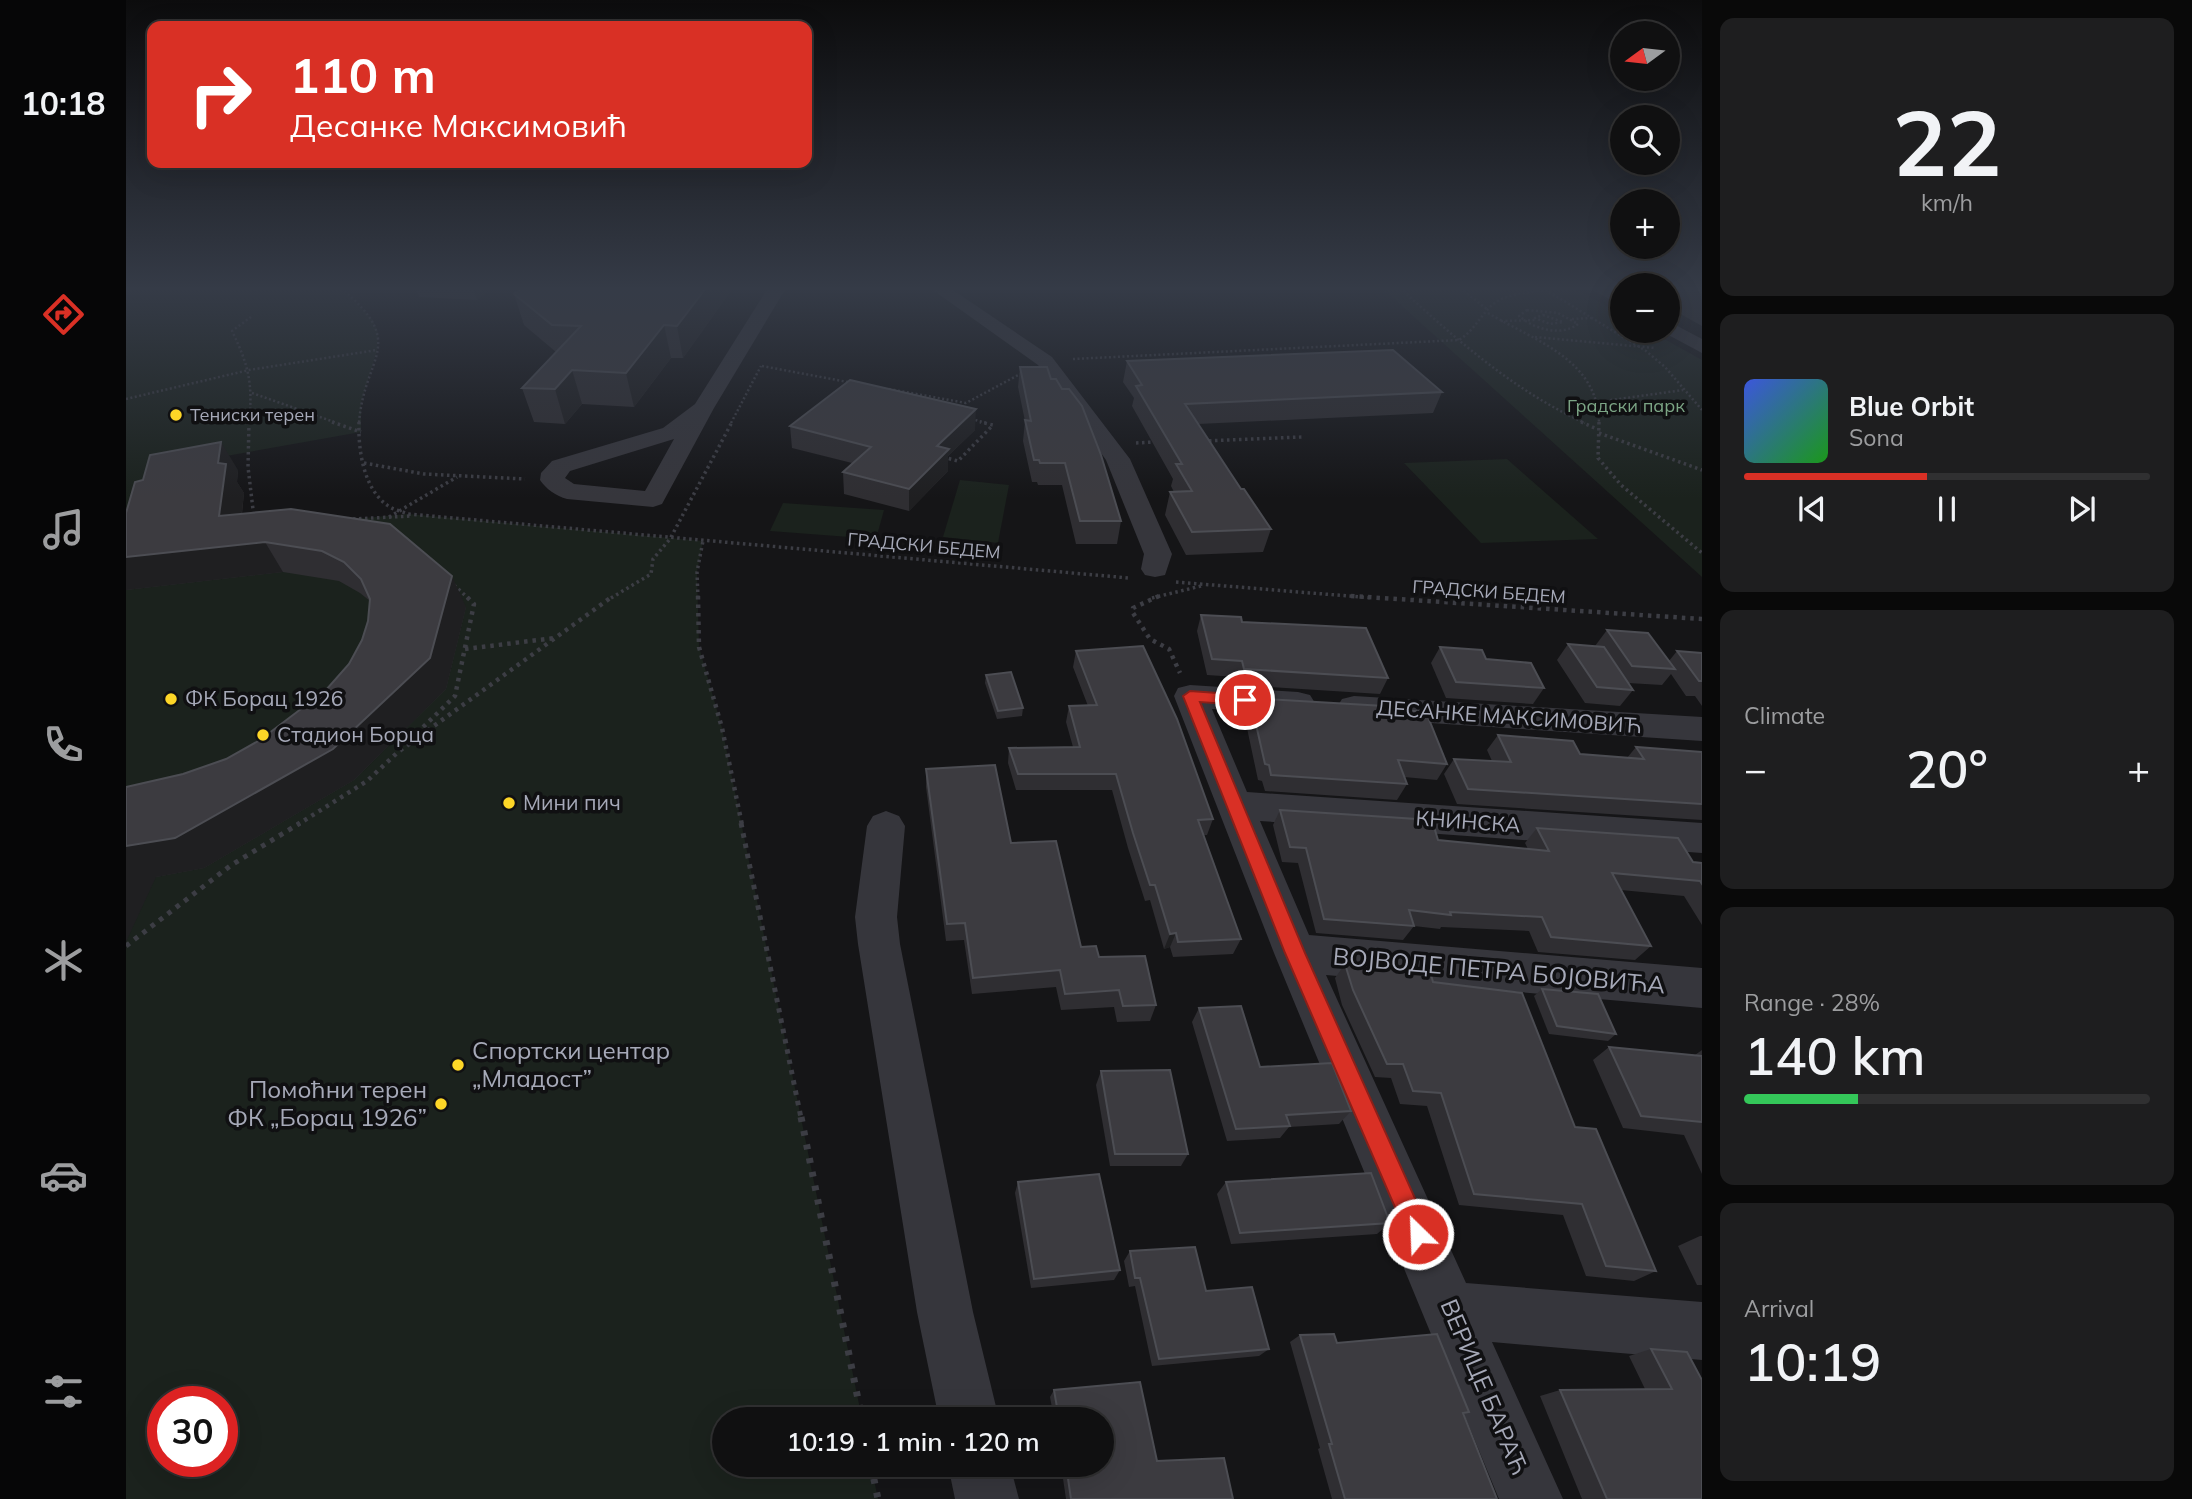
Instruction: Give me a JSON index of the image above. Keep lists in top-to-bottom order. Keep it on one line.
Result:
{"streets":{"street":["ДЕСАНКЕ МАКСИМОВИЋ","КНИНСКА","ВОЈВОДЕ ПЕТРА БОЈОВИЋА","ВЕРИЦЕ БАРАЋ"],"path":["ГРАДСКИ БЕДЕМ"]},"crossings":[["ДЕСАНКЕ МАКСИМОВИЋ","ВЕРИЦЕ БАРАЋ"],["КНИНСКА","ВЕРИЦЕ БАРАЋ"],["ВОЈВОДЕ ПЕТРА БОЈОВИЋА","ВЕРИЦЕ БАРАЋ"]],"parks":["Градски парк"],"places":["Тениски терен","ФК Борац 1926","Стадион Борца","Мини пич","Спортски центар „Младост”","Помоћни терен ФК „Борац 1926”"],"north":"left","page":{"tabs":"10:18","tile":[["22","km/h"],"Climate",["Range · 28%","140 km"],["Arrival","10:19"]],"map_buttons":["+","−"],"turn":["110 m","Десанке Максимовић"],"song":["Blue Orbit","Sona"],"heat":["−","20°","+"],"limit":"30","trip":"10:19 · 1 min · 120 m"}}
